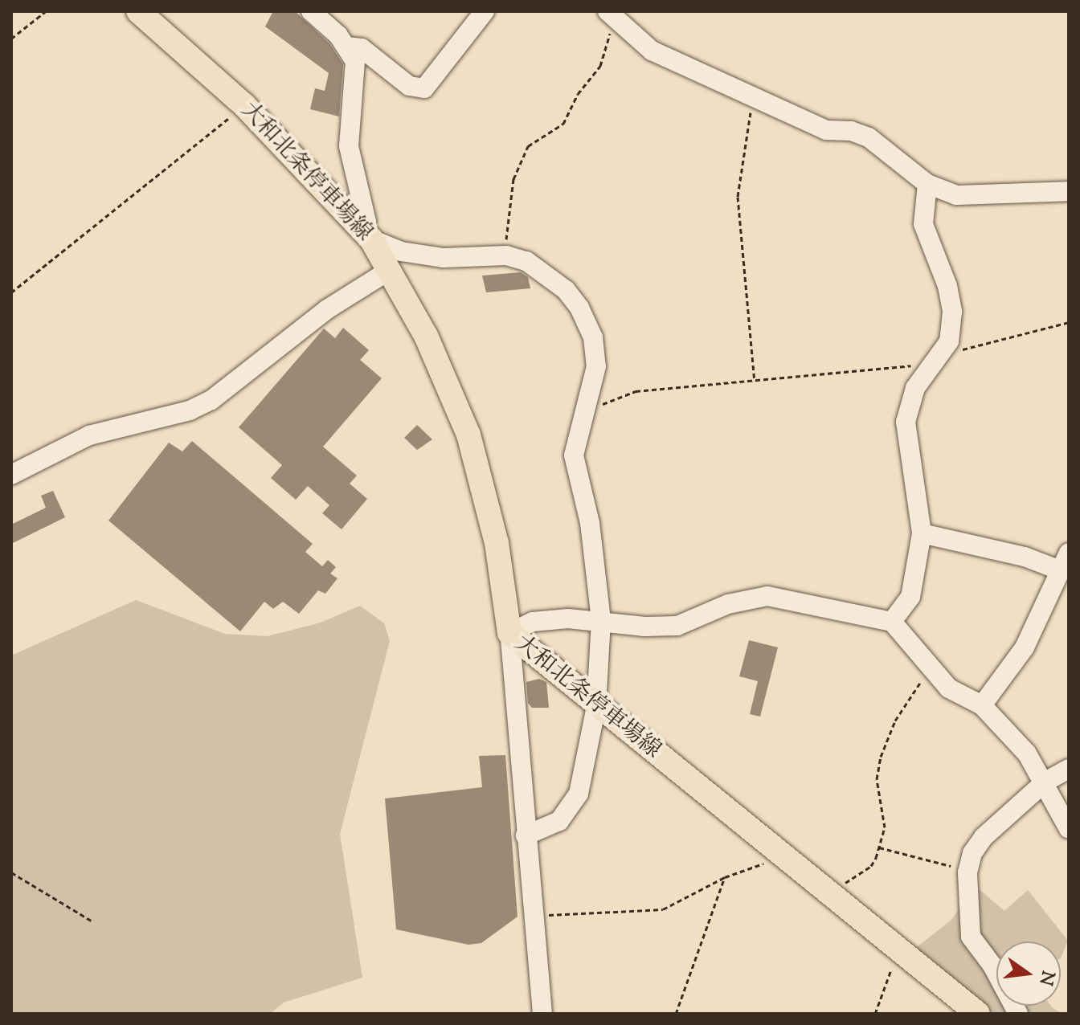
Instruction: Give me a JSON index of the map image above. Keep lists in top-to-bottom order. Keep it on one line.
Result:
{"streets":{"main road":["大和北条停車場線"]},"north":"right"}
